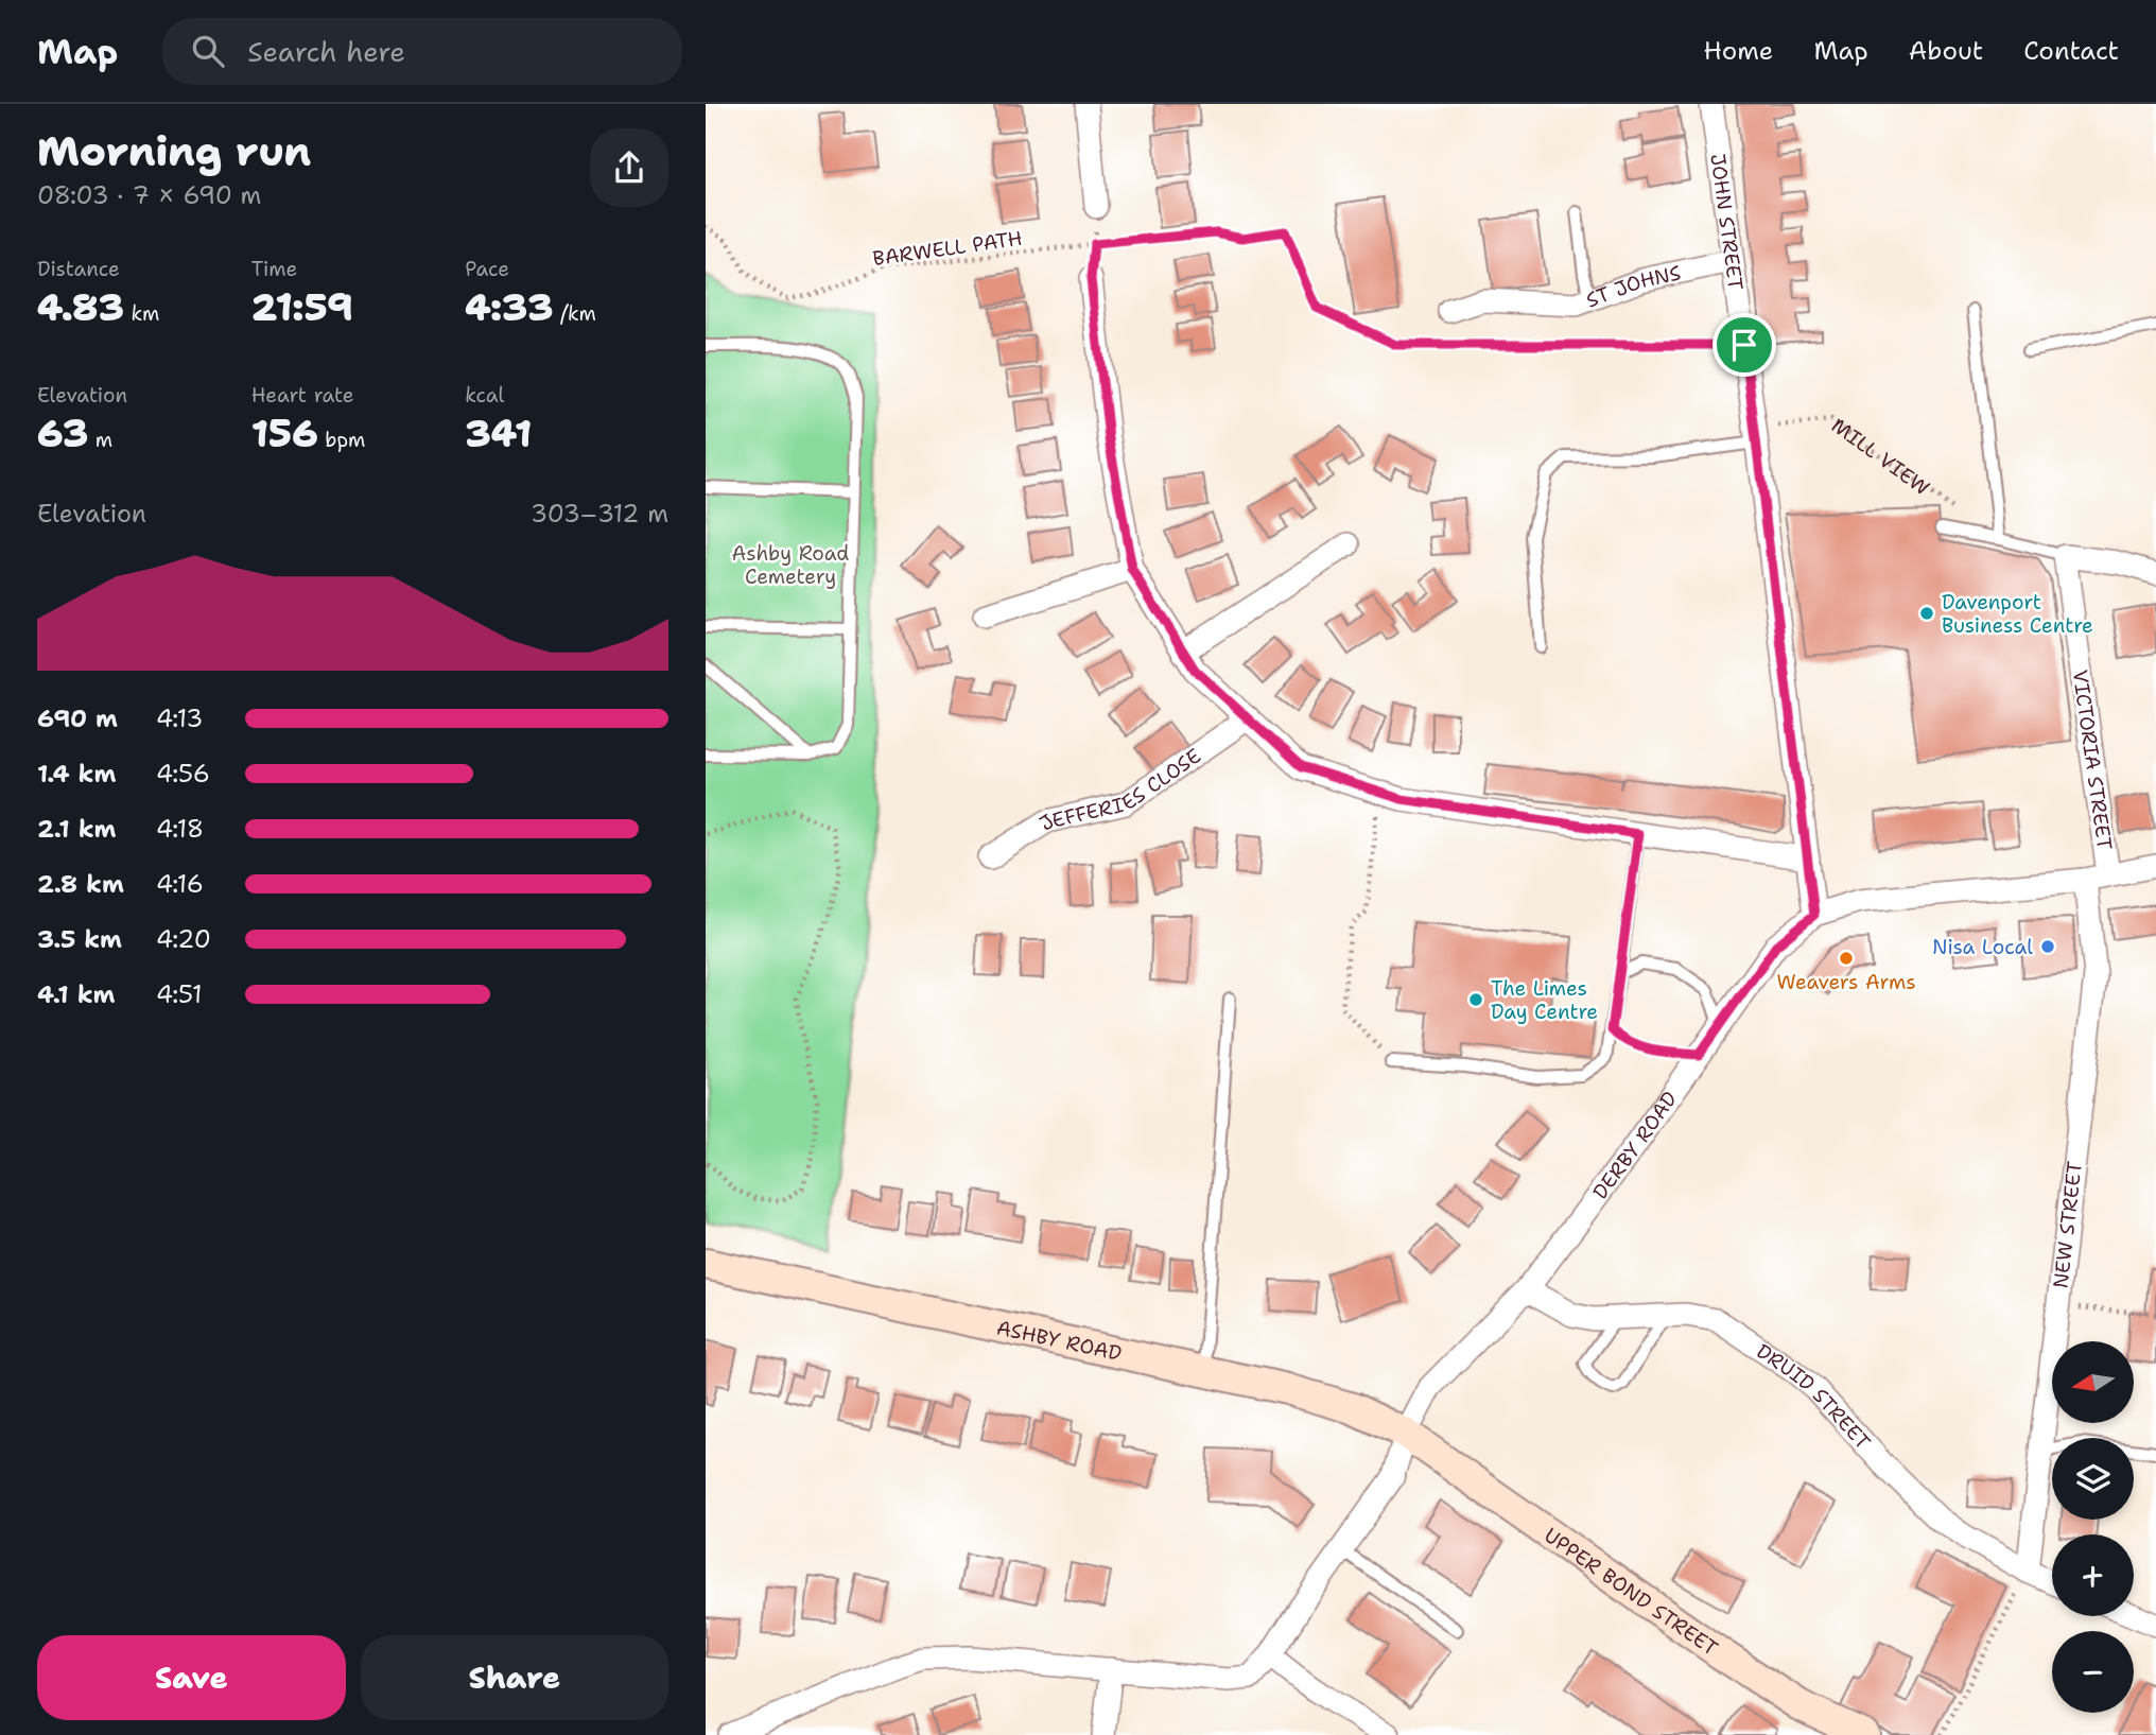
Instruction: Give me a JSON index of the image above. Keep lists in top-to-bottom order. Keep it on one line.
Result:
{"streets":{"main road":["ASHBY ROAD","UPPER BOND STREET"],"street":["JOHN STREET","ST JOHNS","VICTORIA STREET","JEFFERIES CLOSE","DERBY ROAD","NEW STREET","DRUID STREET"],"path":["BARWELL PATH","MILL VIEW"]},"crossings":[["JOHN STREET","BARWELL PATH"],["JOHN STREET","ST JOHNS"],["JOHN STREET","MILL VIEW"],["JOHN STREET","DERBY ROAD"],["VICTORIA STREET","DERBY ROAD"],["DERBY ROAD","NEW STREET"],["DERBY ROAD","ASHBY ROAD"],["DERBY ROAD","DRUID STREET"],["DERBY ROAD","UPPER BOND STREET"],["NEW STREET","DRUID STREET"],["ASHBY ROAD","UPPER BOND STREET"]],"parks":["Ashby Road Cemetery"],"places":["Davenport Business Centre","Nisa Local","Weavers Arms","The Limes Day Centre"],"north":"left","page":{"header":"Map","search":"Search here","nav":["Home","Map","About","Contact"],"heading":["Morning run","08:03 · 7 × 690 m"],"stats":[["Distance","4.83 km"],["Time","21:59"],["Pace","4:33 /km"],["Elevation","63 m"],["Heart rate","156 bpm"],["kcal","341"]],"chart":["Elevation","303–312 m"],"list":[{"name":"690 m","note":"4:13"},{"name":"1.4 km","note":"4:56"},{"name":"2.1 km","note":"4:18"},{"name":"2.8 km","note":"4:16"},{"name":"3.5 km","note":"4:20"},{"name":"4.1 km","note":"4:51"}],"map_buttons":["+","−"],"buttons":["Save","Share"]}}
